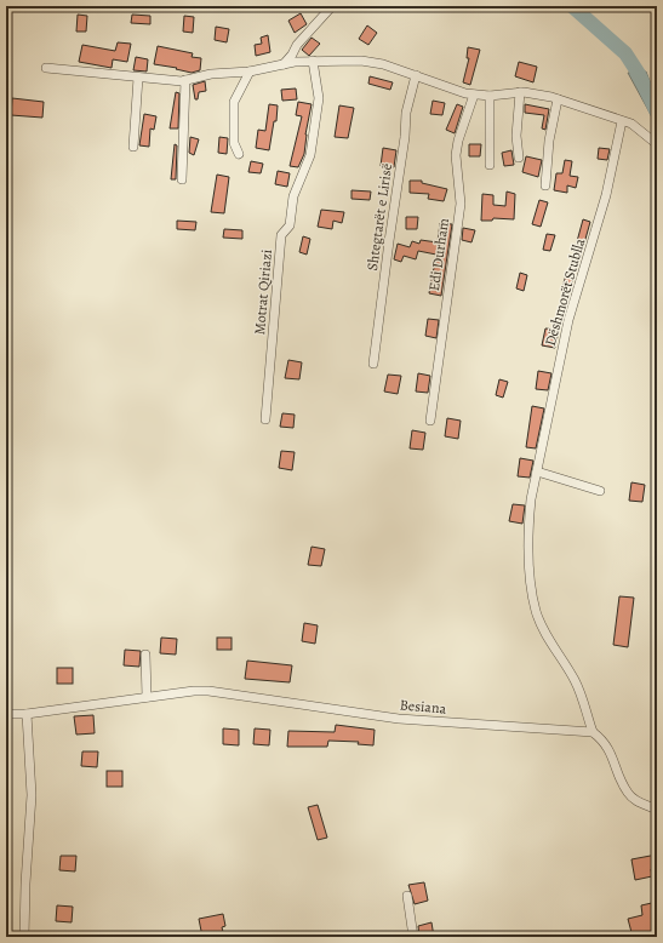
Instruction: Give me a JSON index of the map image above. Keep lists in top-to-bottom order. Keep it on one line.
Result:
{"streets":{"street":["Shtegtarët e Lirisë","Edi Durham","Motrat Qiriazi","Dëshmorët Stublla","Besiana"]},"crossings":[["Dëshmorët Stublla","Besiana"]]}
